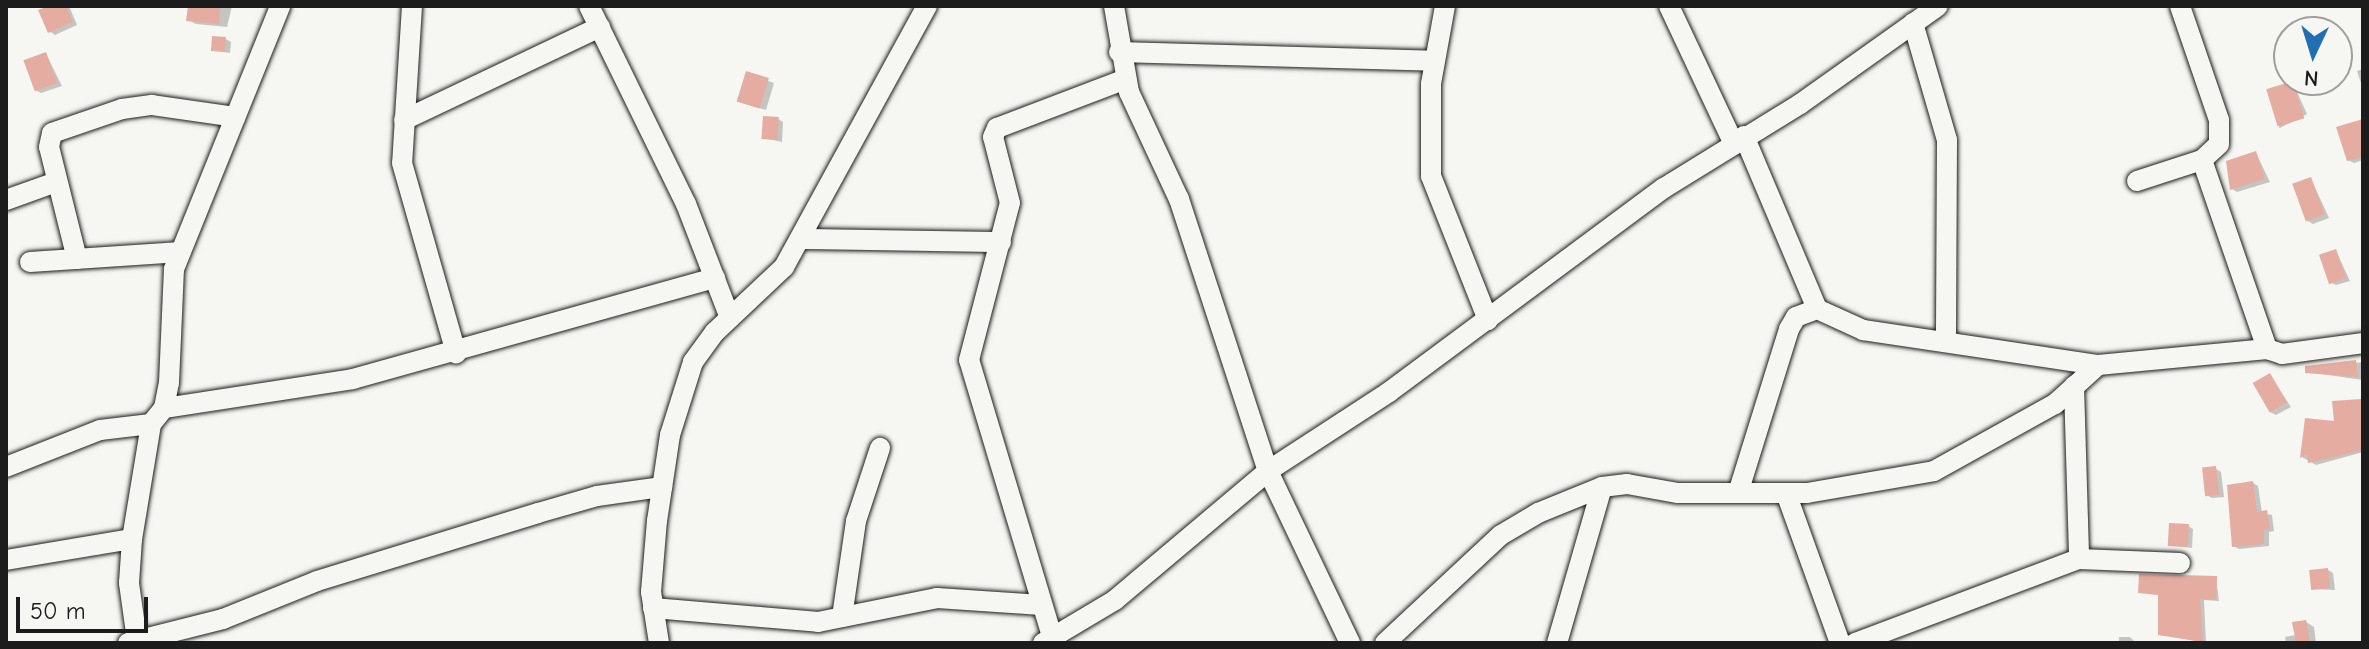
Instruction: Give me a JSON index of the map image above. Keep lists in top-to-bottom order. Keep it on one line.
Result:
{"scale_bar":"50 m","north":"bottom"}
